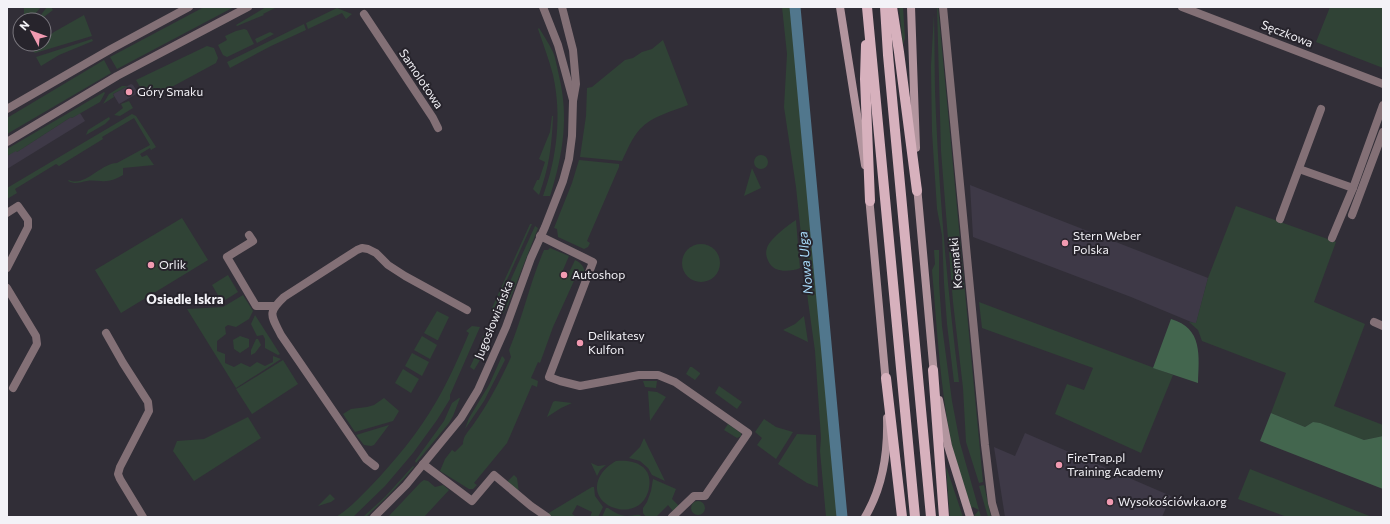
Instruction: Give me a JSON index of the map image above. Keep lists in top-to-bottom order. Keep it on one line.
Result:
{"streets":{"street":["Sęczkowa","Samolotowa","Kosmatki","Jugosłowiańska"]},"districts":["Osiedle Iskra"],"water":["Nowa Ulga"],"places":["Góry Smaku","Stern Weber Polska","Orlik","Autoshop","Delikatesy Kulfon","FireTrap.pl Training Academy","Wysokościówka.org"],"north":"top left"}
